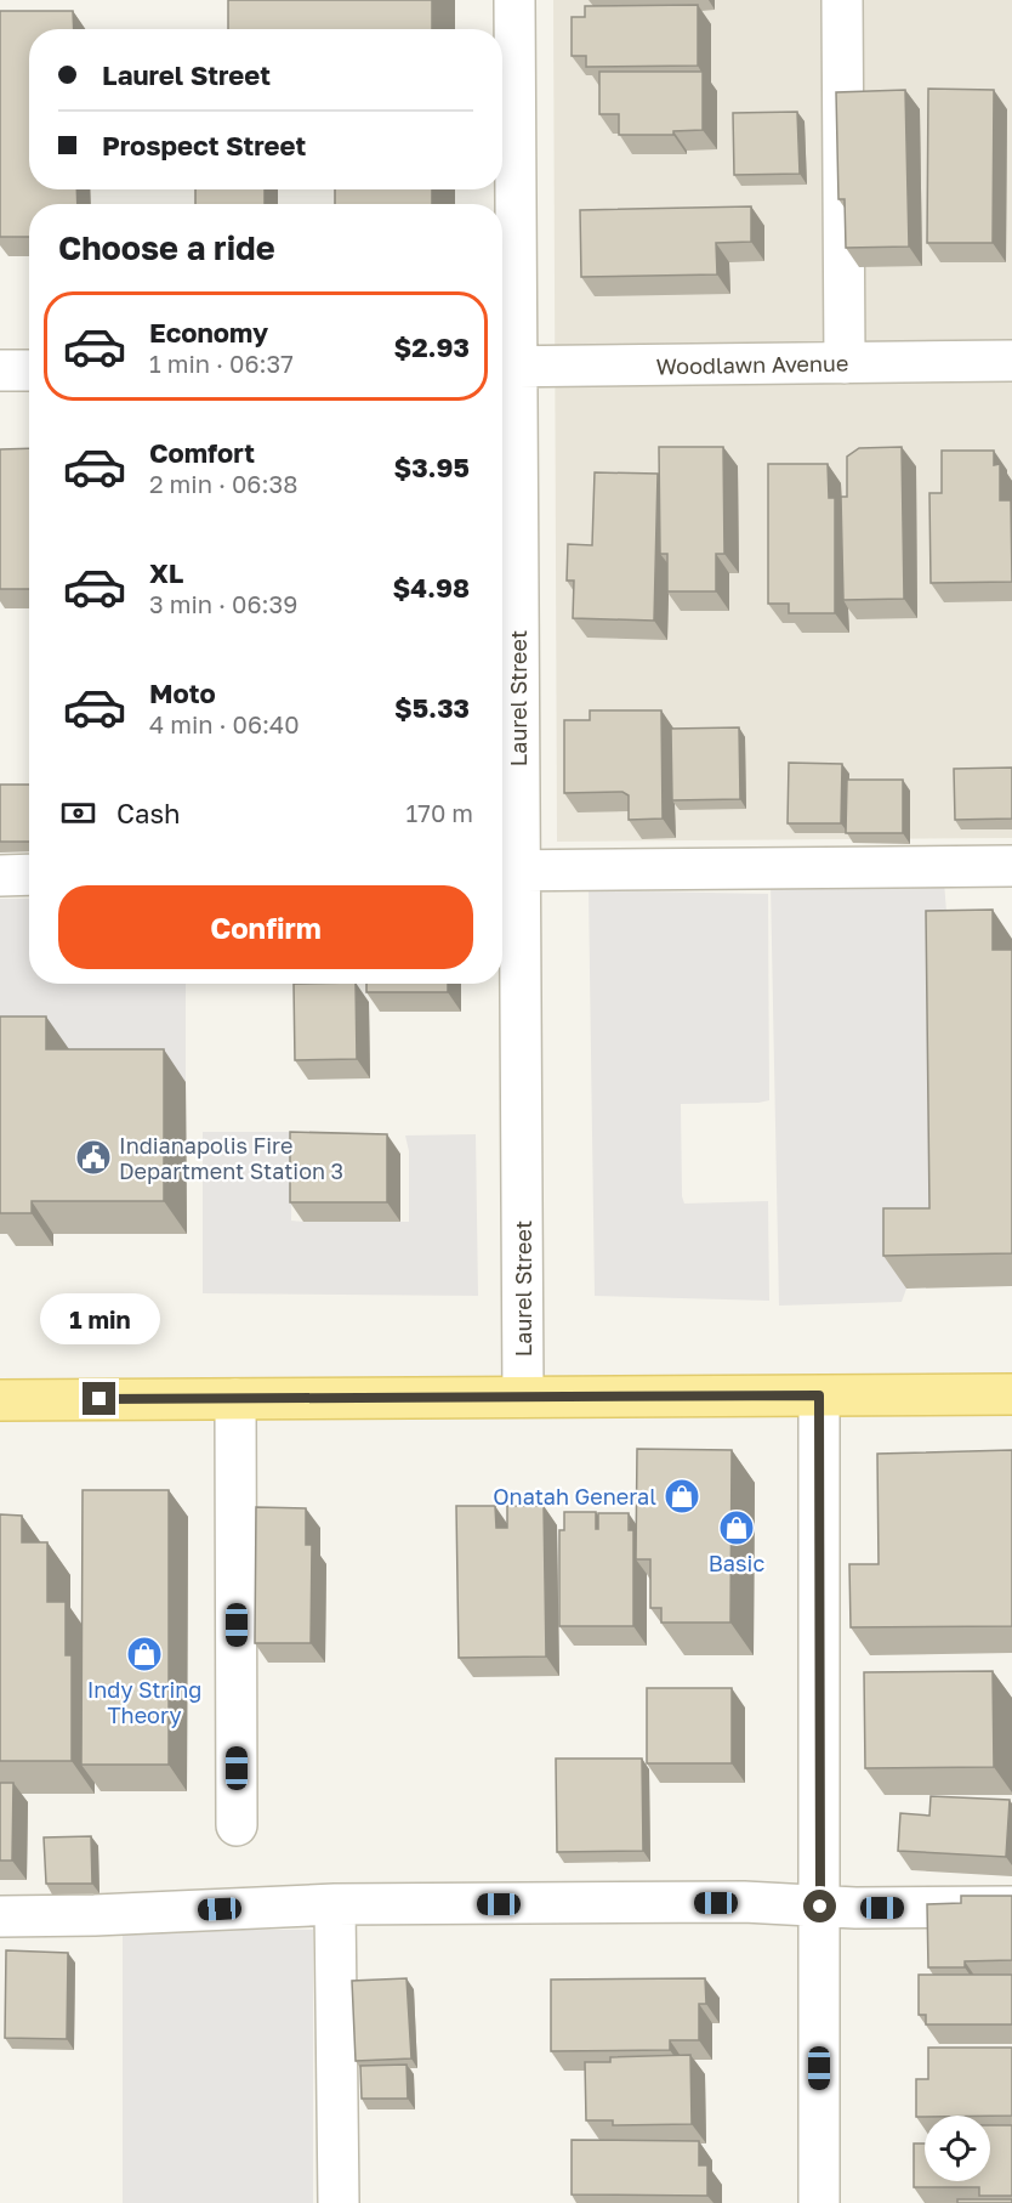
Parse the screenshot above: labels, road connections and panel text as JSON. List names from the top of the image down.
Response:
{
  "streets": {
    "street": ["Woodlawn Avenue", "Laurel Street"]
  },
  "crossings": [
    ["Woodlawn Avenue", "Laurel Street"]
  ],
  "places": {
    "public building": ["Indianapolis Fire Department Station 3"],
    "shop": ["Onatah General", "Basic", "Indy String Theory"]
  },
  "page": {
    "banner": ["Laurel Street", "Prospect Street"],
    "heading": "Choose a ride",
    "list": [
      {
        "name": "Economy",
        "note": "1 min · 06:37",
        "value": "$2.93"
      },
      {
        "name": "Comfort",
        "note": "2 min · 06:38",
        "value": "$3.95"
      },
      {
        "name": "XL",
        "note": "3 min · 06:39",
        "value": "$4.98"
      },
      {
        "name": "Moto",
        "note": "4 min · 06:40",
        "value": "$5.33"
      }
    ],
    "pay": ["Cash", "170 m"],
    "buttons": "Confirm",
    "bubble": "1 min"
  }
}
